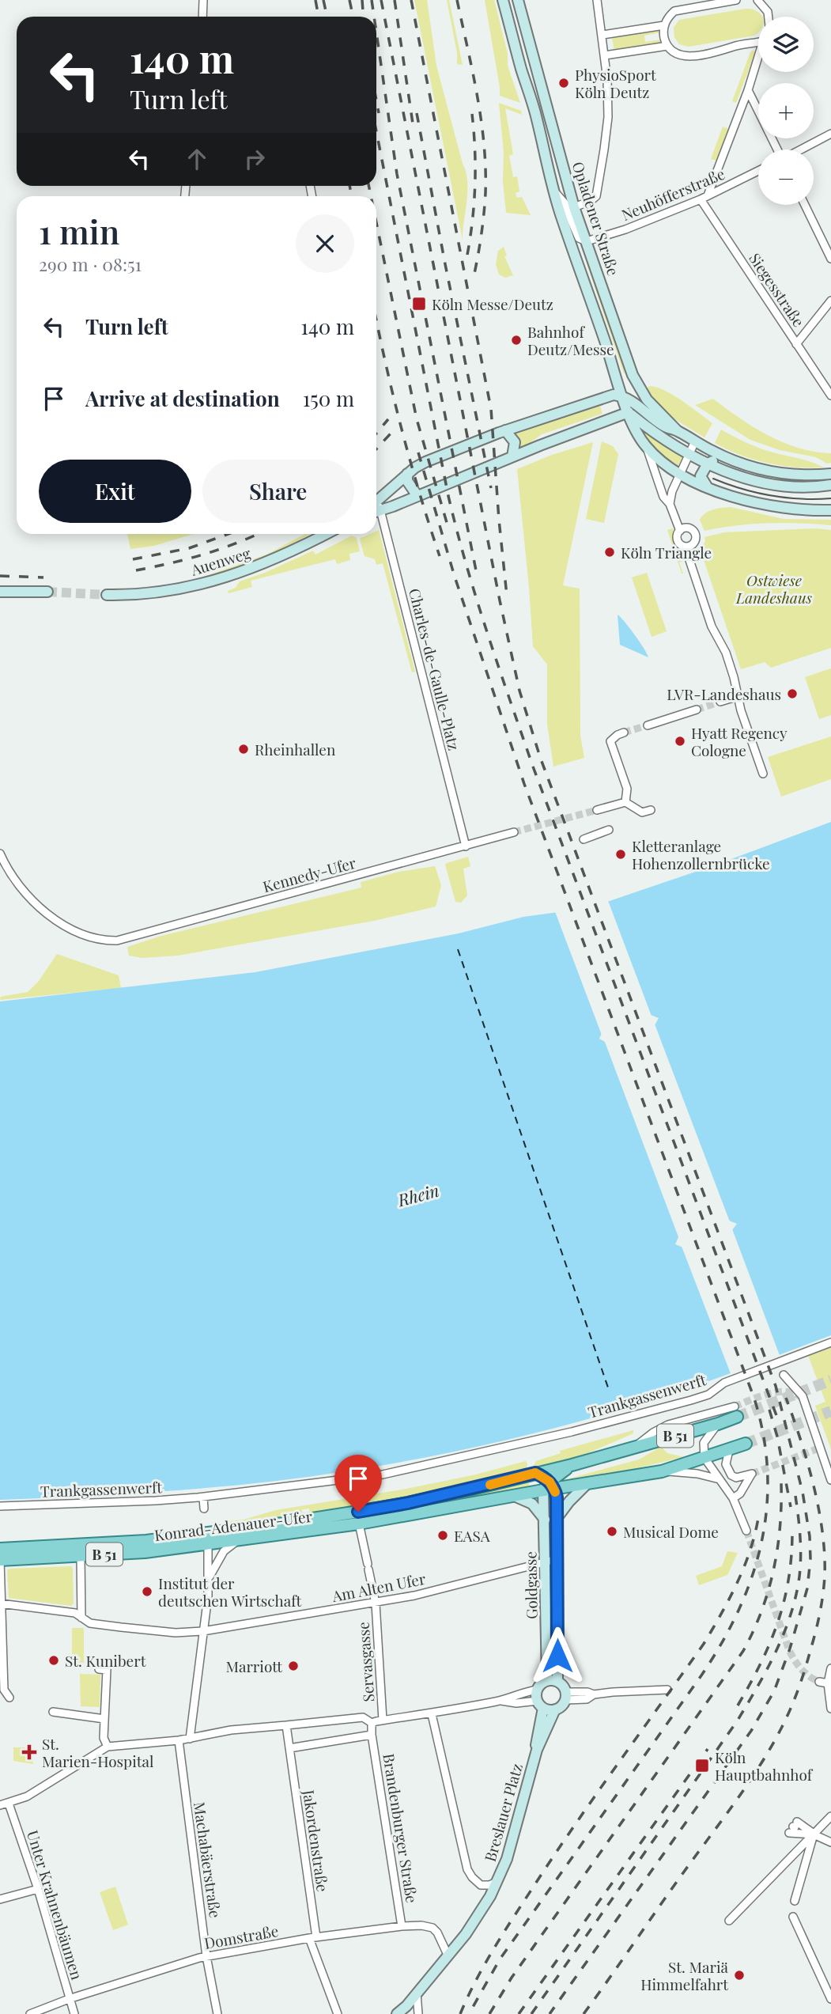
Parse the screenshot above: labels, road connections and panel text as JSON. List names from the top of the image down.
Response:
{
  "streets": {
    "main road": [
      "Opladener Straße",
      "Auenweg",
      "B 51",
      "Konrad-Adenauer-Ufer",
      "Goldgasse",
      "Breslauer Platz"
    ],
    "street": [
      "Neuhöfferstraße",
      "Siegesstraße",
      "Charles-de-Gaulle-Platz",
      "Kennedy-Ufer",
      "Trankgassenwerft",
      "Am Alten Ufer",
      "Servasgasse",
      "Brandenburger Straße",
      "Jakordenstraße",
      "Machabäerstraße",
      "Unter Krahnenbäumen",
      "Domstraße"
    ]
  },
  "crossings": [
    ["Neuhöfferstraße", "Opladener Straße"],
    ["Neuhöfferstraße", "Siegesstraße"],
    ["Charles-de-Gaulle-Platz", "Kennedy-Ufer"],
    ["Trankgassenwerft", "Konrad-Adenauer-Ufer"],
    ["B 51", "Konrad-Adenauer-Ufer"],
    ["Konrad-Adenauer-Ufer", "Goldgasse"],
    ["Konrad-Adenauer-Ufer", "Servasgasse"],
    ["Goldgasse", "Am Alten Ufer"],
    ["Goldgasse", "Breslauer Platz"],
    ["Am Alten Ufer", "Servasgasse"],
    ["Breslauer Platz", "Domstraße"],
    ["Brandenburger Straße", "Domstraße"],
    ["Jakordenstraße", "Domstraße"],
    ["Machabäerstraße", "Domstraße"],
    ["Unter Krahnenbäumen", "Domstraße"]
  ],
  "water": ["Rhein"],
  "parks": ["Ostwiese Landeshaus"],
  "places": {
    "other": [
      "PhysioSport Köln Deutz",
      "Bahnhof Deutz/Messe",
      "Köln Triangle",
      "LVR-Landeshaus",
      "Hyatt Regency Cologne",
      "Rheinhallen",
      "Kletteranlage Hohenzollernbrücke",
      "Musical Dome",
      "EASA",
      "Institut der deutschen Wirtschaft",
      "St. Kunibert",
      "Marriott",
      "St. Mariä Himmelfahrt"
    ],
    "transit": ["Köln Messe/Deutz", "Köln Hauptbahnhof"],
    "health": ["St. Marien-Hospital"]
  },
  "page": {
    "map_buttons": ["+", "−"],
    "turn": ["140 m", "Turn left"],
    "heading": ["1 min", "290 m · 08:51"],
    "list": [
      {
        "name": "Turn left",
        "value": "140 m"
      },
      {
        "name": "Arrive at destination",
        "value": "150 m"
      }
    ],
    "buttons": ["Exit", "Share"]
  }
}
